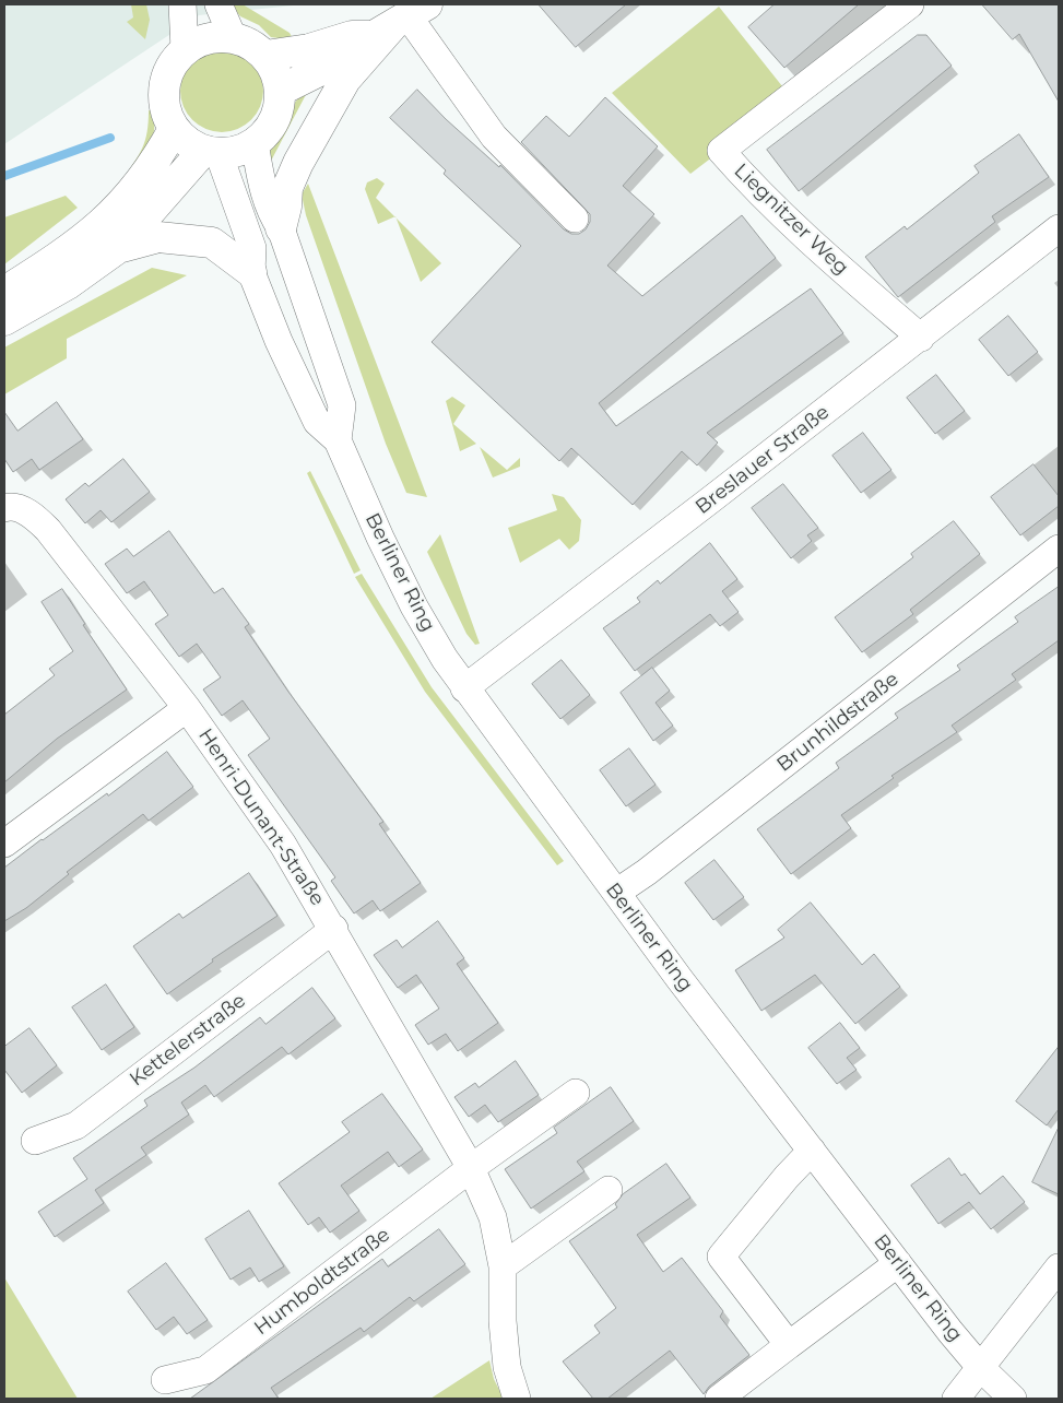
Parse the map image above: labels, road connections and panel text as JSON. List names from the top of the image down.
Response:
{
  "streets": {
    "street": [
      "Liegnitzer Weg",
      "Breslauer Straße",
      "Berliner Ring",
      "Brunhildstraße",
      "Henri-Dunant-Straße",
      "Kettelerstraße",
      "Humboldtstraße"
    ]
  },
  "crossings": [
    ["Liegnitzer Weg", "Breslauer Straße"],
    ["Breslauer Straße", "Berliner Ring"],
    ["Berliner Ring", "Brunhildstraße"],
    ["Henri-Dunant-Straße", "Kettelerstraße"],
    ["Henri-Dunant-Straße", "Humboldtstraße"]
  ]
}
